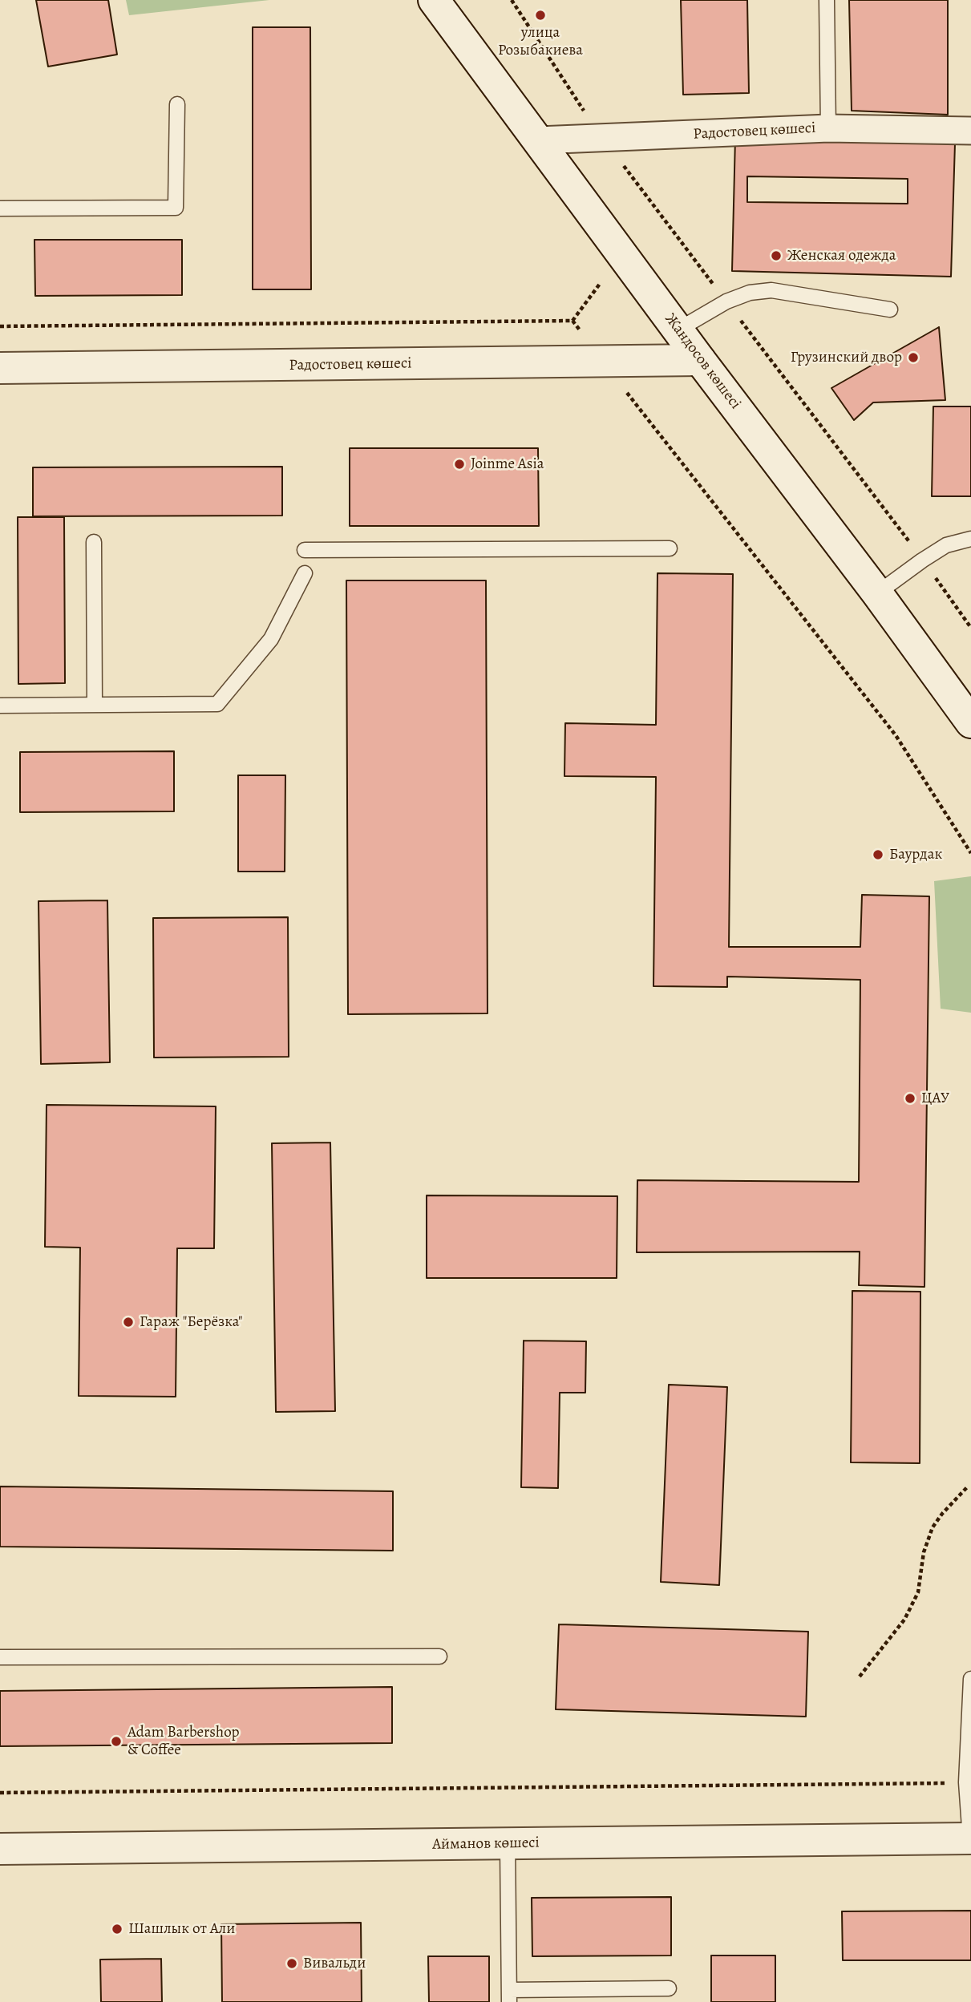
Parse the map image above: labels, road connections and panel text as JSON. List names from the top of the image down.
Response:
{
  "streets": {
    "street": ["Радостовец көшесі", "Жандосов көшесі", "Айманов көшесі"]
  },
  "crossings": [
    ["Радостовец көшесі", "Жандосов көшесі"]
  ],
  "places": [
    "улица Розыбакиева",
    "Женская одежда",
    "Грузинский двор",
    "Joinme Asia",
    "Баурдак",
    "ЦАУ",
    "Гараж \"Берёзка\"",
    "Adam Barbershop & Coffee",
    "Шашлык от Али",
    "Вивальди"
  ]
}
